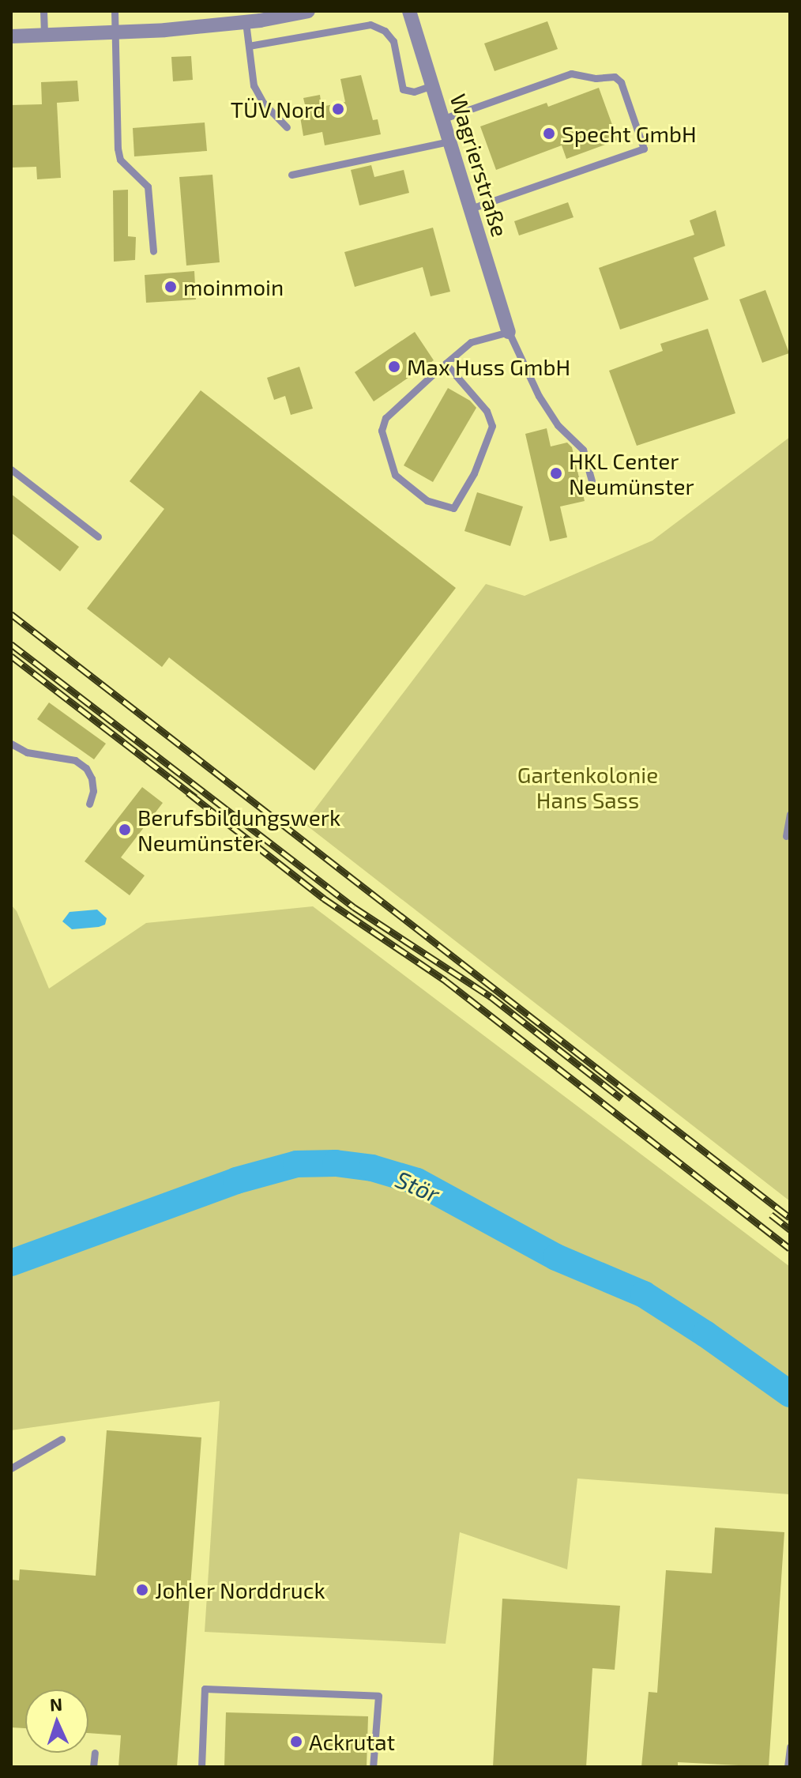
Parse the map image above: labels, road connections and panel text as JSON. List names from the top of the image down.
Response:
{
  "streets": {
    "street": ["Wagrierstraße"]
  },
  "water": ["Stör"],
  "parks": ["Gartenkolonie Hans Sass"],
  "places": [
    "TÜV Nord",
    "Specht GmbH",
    "moinmoin",
    "Max Huss GmbH",
    "HKL Center Neumünster",
    "Berufsbildungswerk Neumünster",
    "Johler Norddruck",
    "Ackrutat"
  ],
  "north": "top"
}
